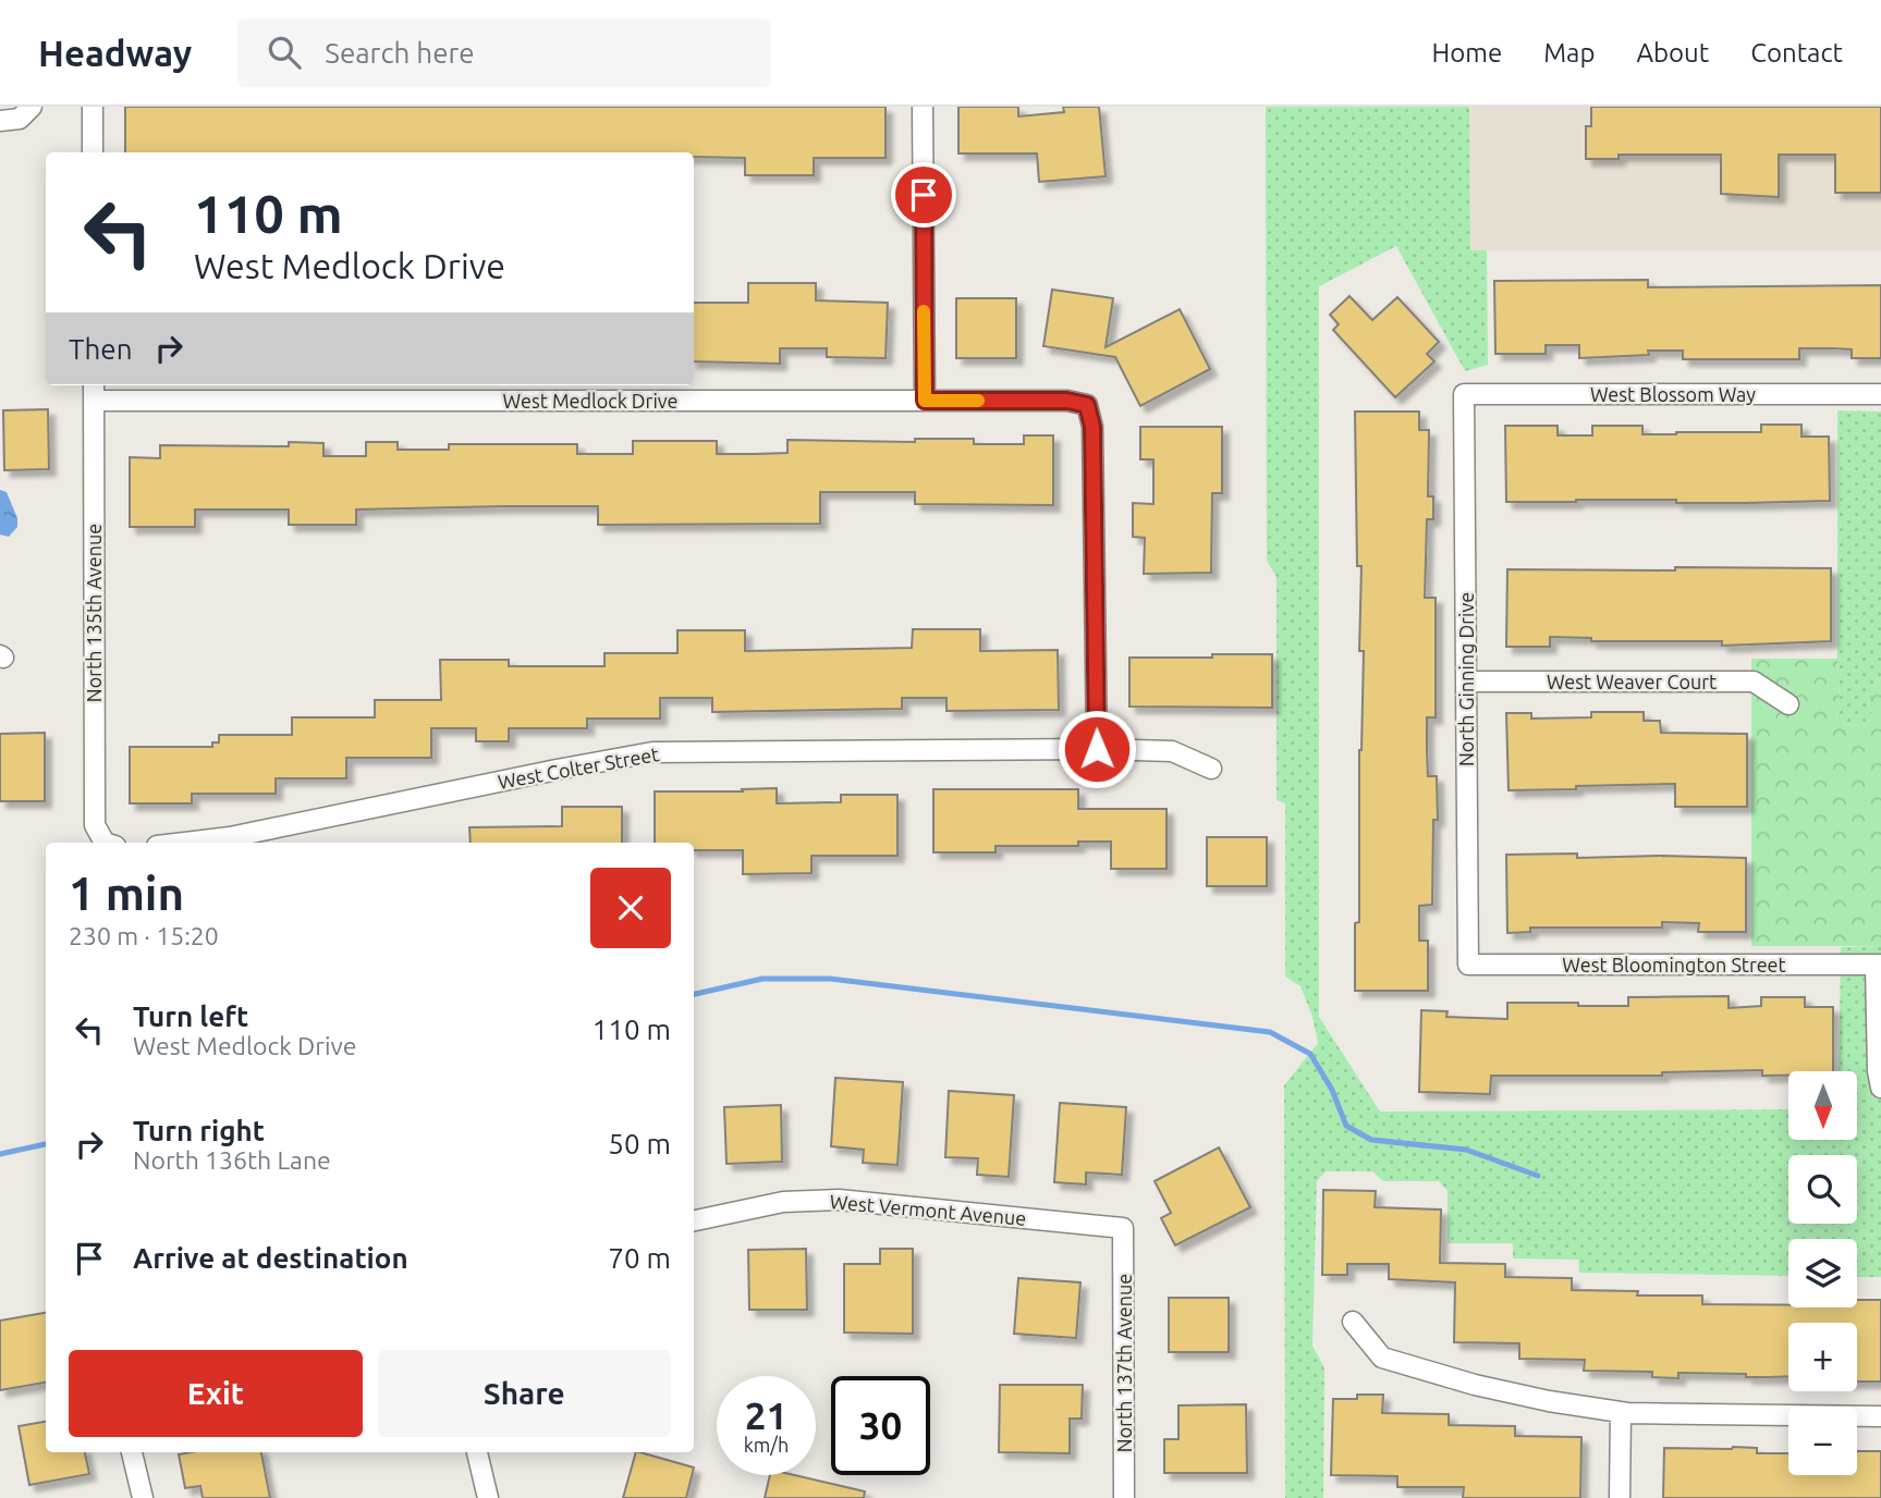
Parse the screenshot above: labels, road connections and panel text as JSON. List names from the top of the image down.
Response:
{
  "streets": {
    "street": [
      "West Blossom Way",
      "West Medlock Drive",
      "North 135th Avenue",
      "North Ginning Drive",
      "West Weaver Court",
      "West Colter Street",
      "West Bloomington Street",
      "West Vermont Avenue",
      "North 137th Avenue"
    ]
  },
  "crossings": [
    ["West Blossom Way", "North Ginning Drive"],
    ["West Medlock Drive", "North 135th Avenue"],
    ["West Medlock Drive", "West Colter Street"],
    ["North Ginning Drive", "West Weaver Court"],
    ["North Ginning Drive", "West Bloomington Street"],
    ["West Vermont Avenue", "North 137th Avenue"]
  ],
  "north": "bottom",
  "page": {
    "header": "Headway",
    "search": "Search here",
    "nav": [
      "Home",
      "Map",
      "About",
      "Contact"
    ],
    "turn": ["110 m", "West Medlock Drive"],
    "then": "Then",
    "heading": ["1 min", "230 m · 15:20"],
    "list": [
      {
        "name": "Turn left",
        "note": "West Medlock Drive",
        "value": "110 m"
      },
      {
        "name": "Turn right",
        "note": "North 136th Lane",
        "value": "50 m"
      },
      {
        "name": "Arrive at destination",
        "value": "70 m"
      }
    ],
    "map_buttons": ["+", "−"],
    "buttons": ["Exit", "Share"],
    "speed": "21 km/h",
    "limit": "30"
  }
}
